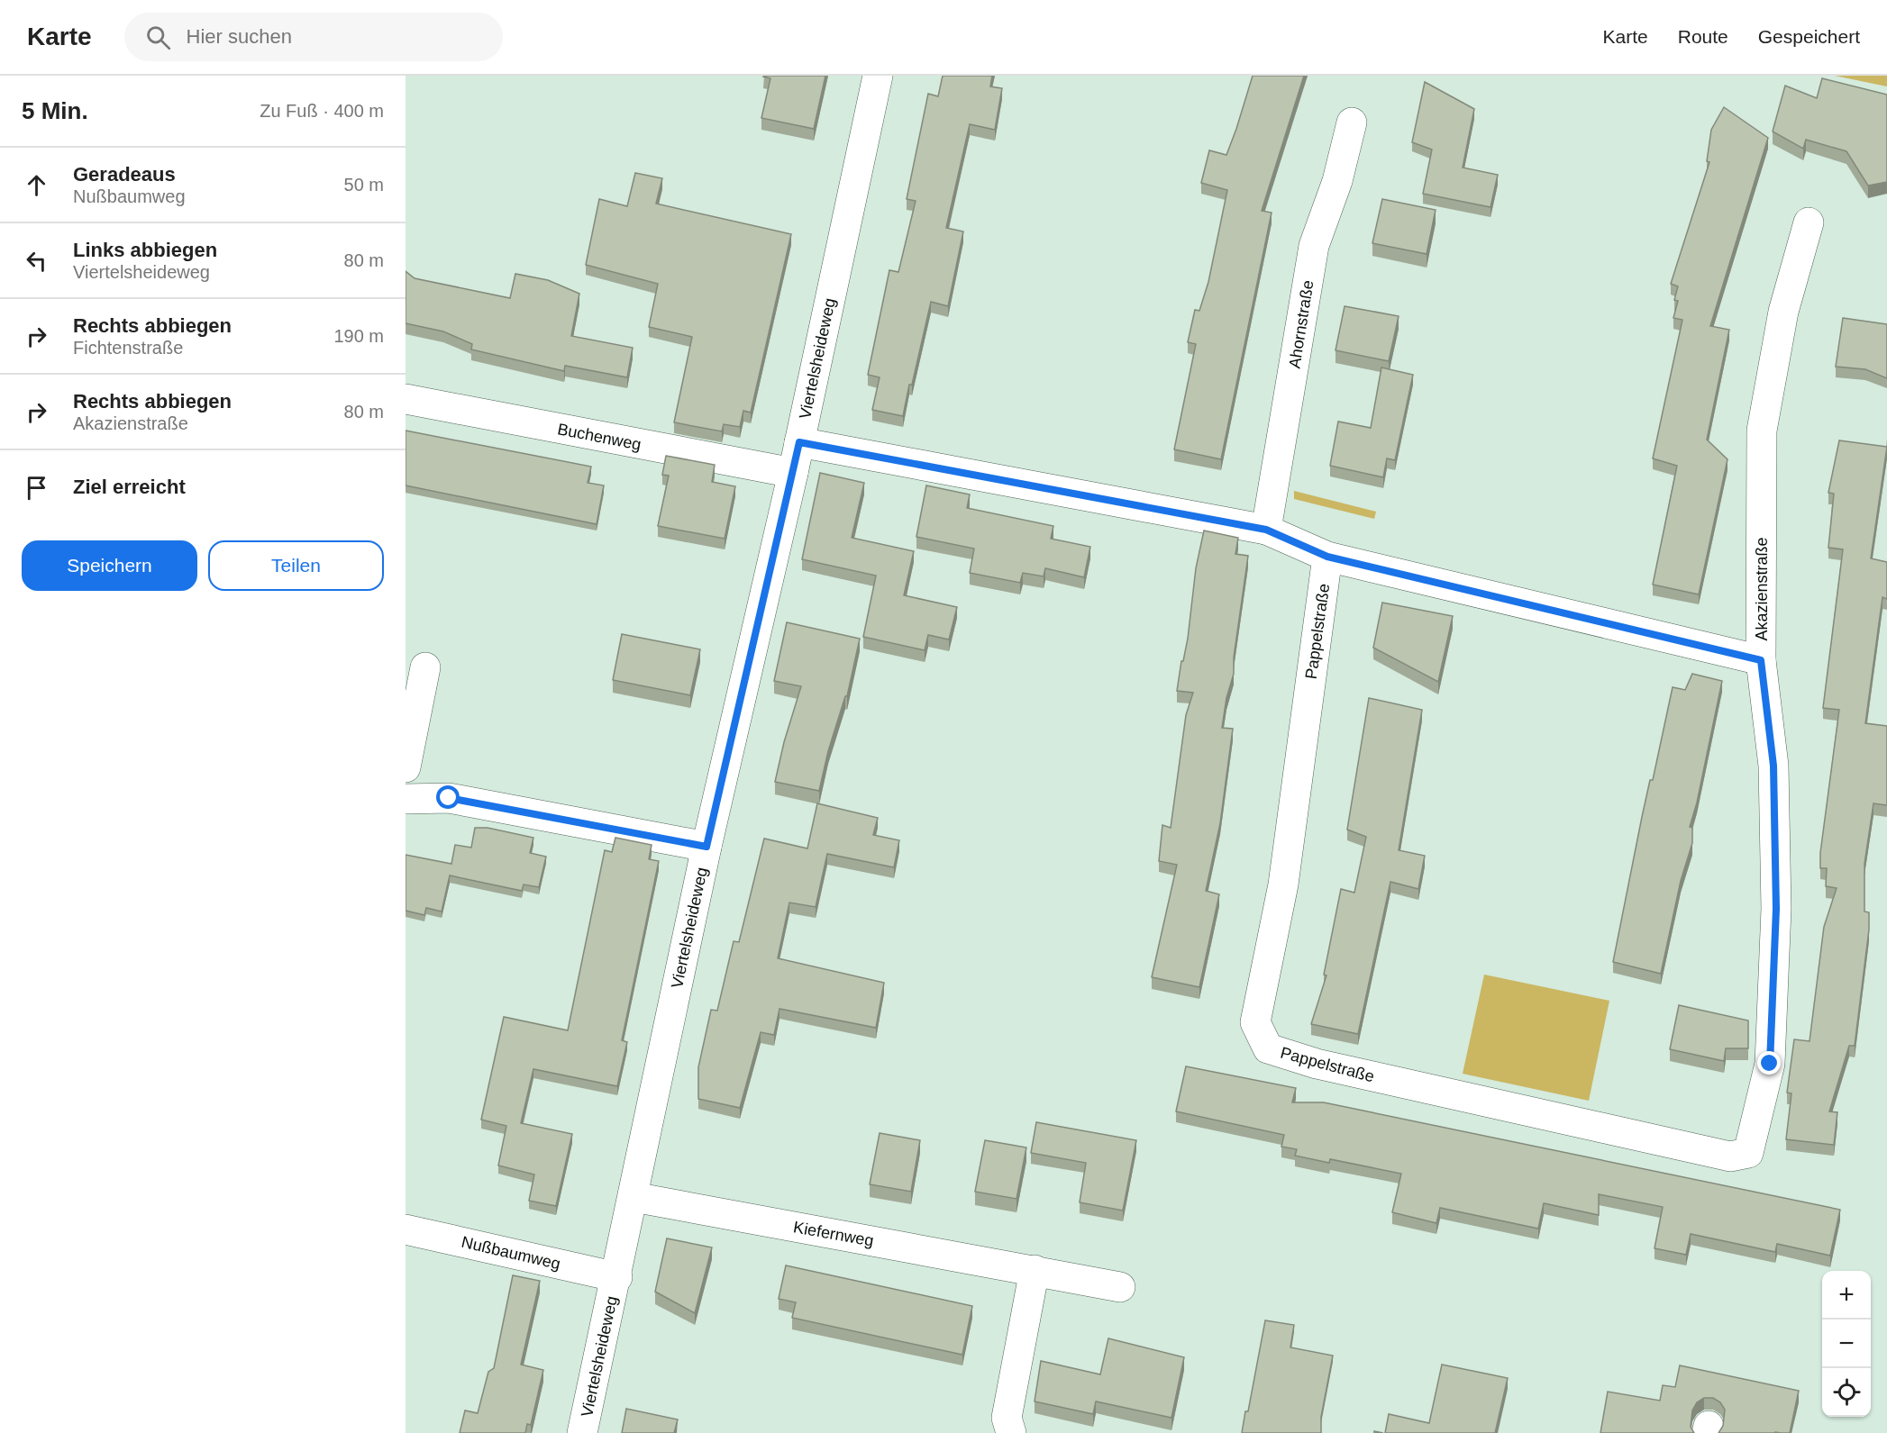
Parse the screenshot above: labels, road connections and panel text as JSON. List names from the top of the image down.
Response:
{
  "streets": {
    "street": [
      "Ahornstraße",
      "Viertelsheideweg",
      "Buchenweg",
      "Akazienstraße",
      "Pappelstraße",
      "Kiefernweg",
      "Nußbaumweg"
    ]
  },
  "crossings": [
    ["Viertelsheideweg", "Buchenweg"],
    ["Viertelsheideweg", "Kiefernweg"],
    ["Viertelsheideweg", "Nußbaumweg"],
    ["Akazienstraße", "Pappelstraße"]
  ],
  "page": {
    "header": "Karte",
    "search": "Hier suchen",
    "nav": ["Karte", "Route", "Gespeichert"],
    "heading": ["5 Min.", "Zu Fuß · 400 m"],
    "list": [
      ["Geradeaus", "Nußbaumweg", "50 m"],
      ["Links abbiegen", "Viertelsheideweg", "80 m"],
      ["Rechts abbiegen", "Fichtenstraße", "190 m"],
      ["Rechts abbiegen", "Akazienstraße", "80 m"],
      "Ziel erreicht"
    ],
    "buttons": ["Speichern", "Teilen"],
    "map_buttons": ["+", "−"]
  }
}
